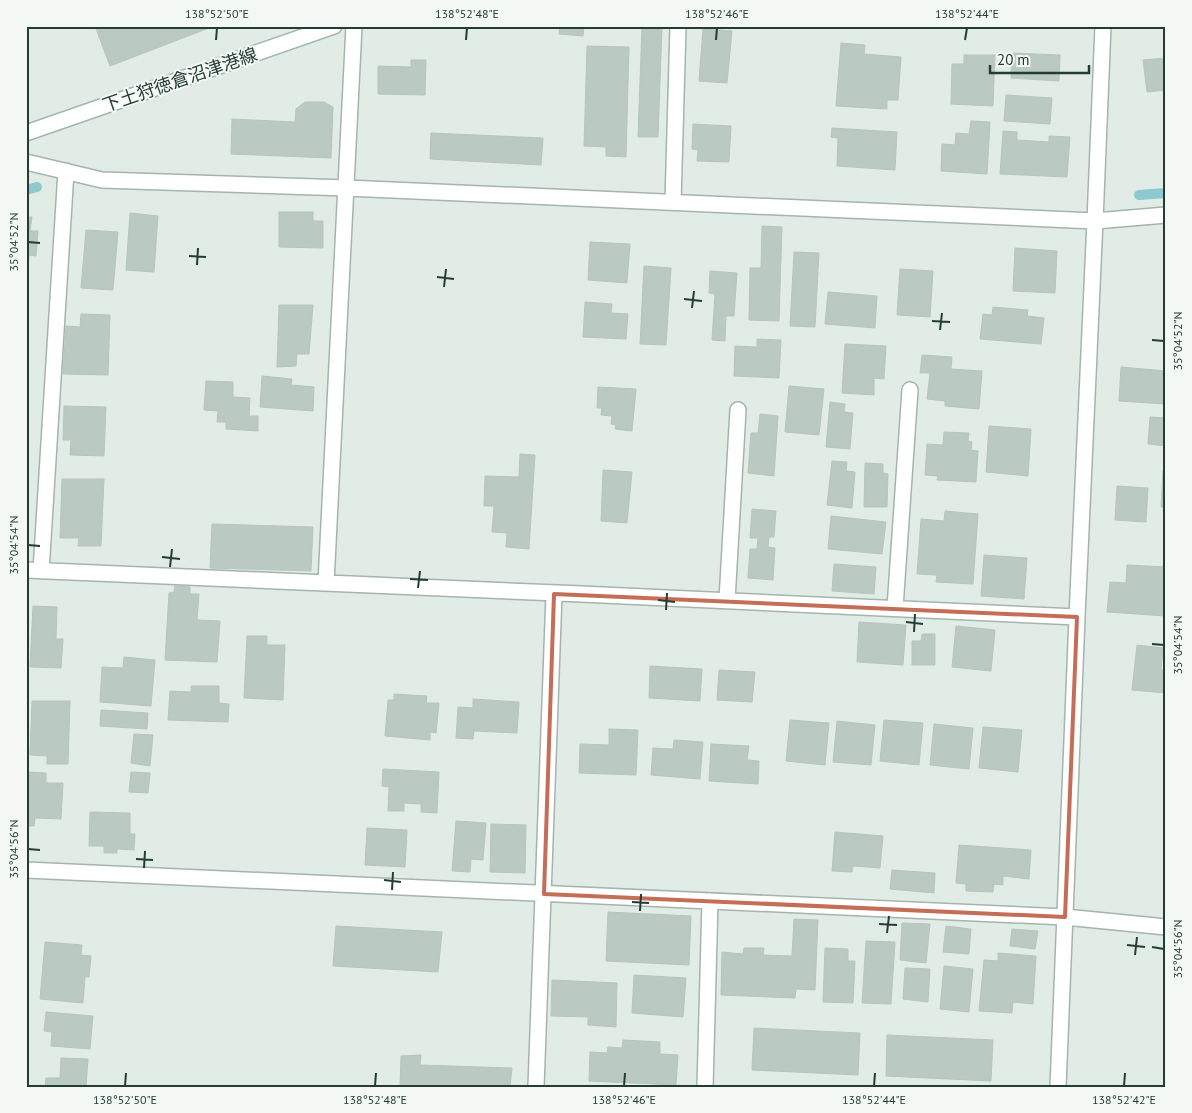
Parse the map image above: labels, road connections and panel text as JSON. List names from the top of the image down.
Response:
{
  "streets": {
    "street": ["下土狩徳倉沼津港線"]
  },
  "scale_bar": "20 m",
  "coordinates": [
    "138°52'50\"E",
    "138°52'48\"E",
    "138°52'46\"E",
    "138°52'44\"E",
    "35°04'52\"N",
    "35°04'54\"N",
    "35°04'56\"N",
    "138°52'42\"E"
  ]
}
